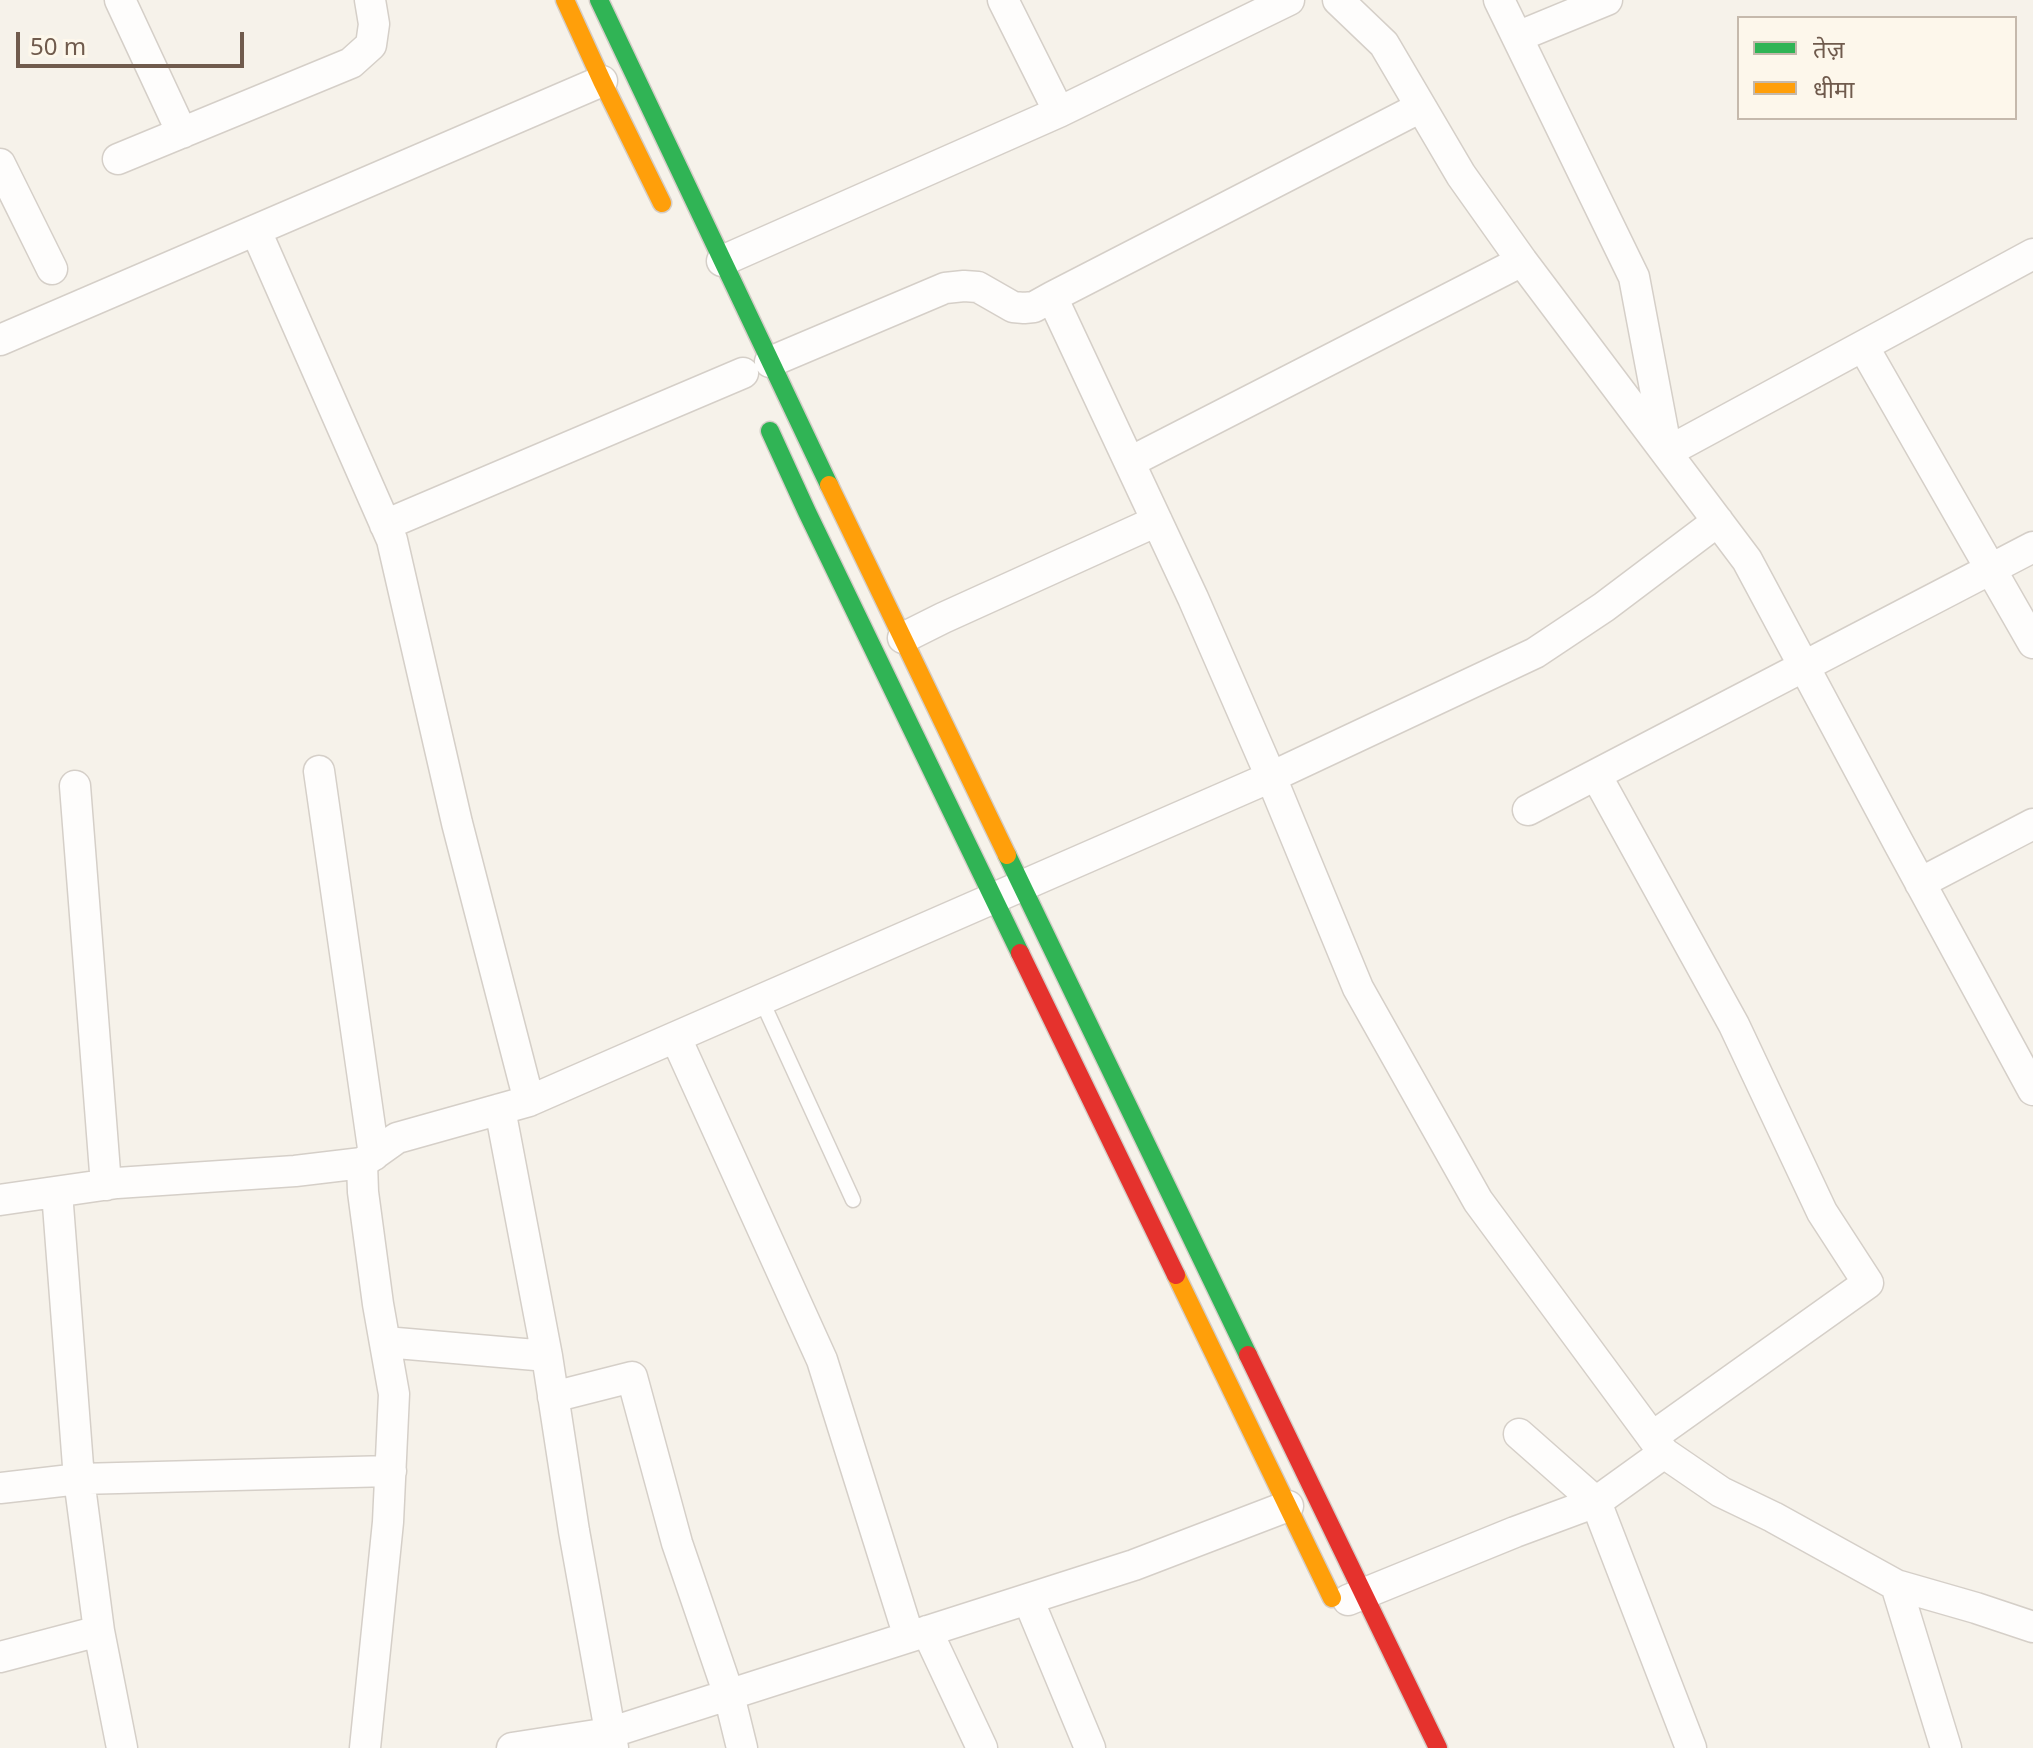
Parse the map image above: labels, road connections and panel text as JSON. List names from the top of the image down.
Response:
{
  "legend": ["तेज़", "धीमा"],
  "scale_bar": "50 m"
}
